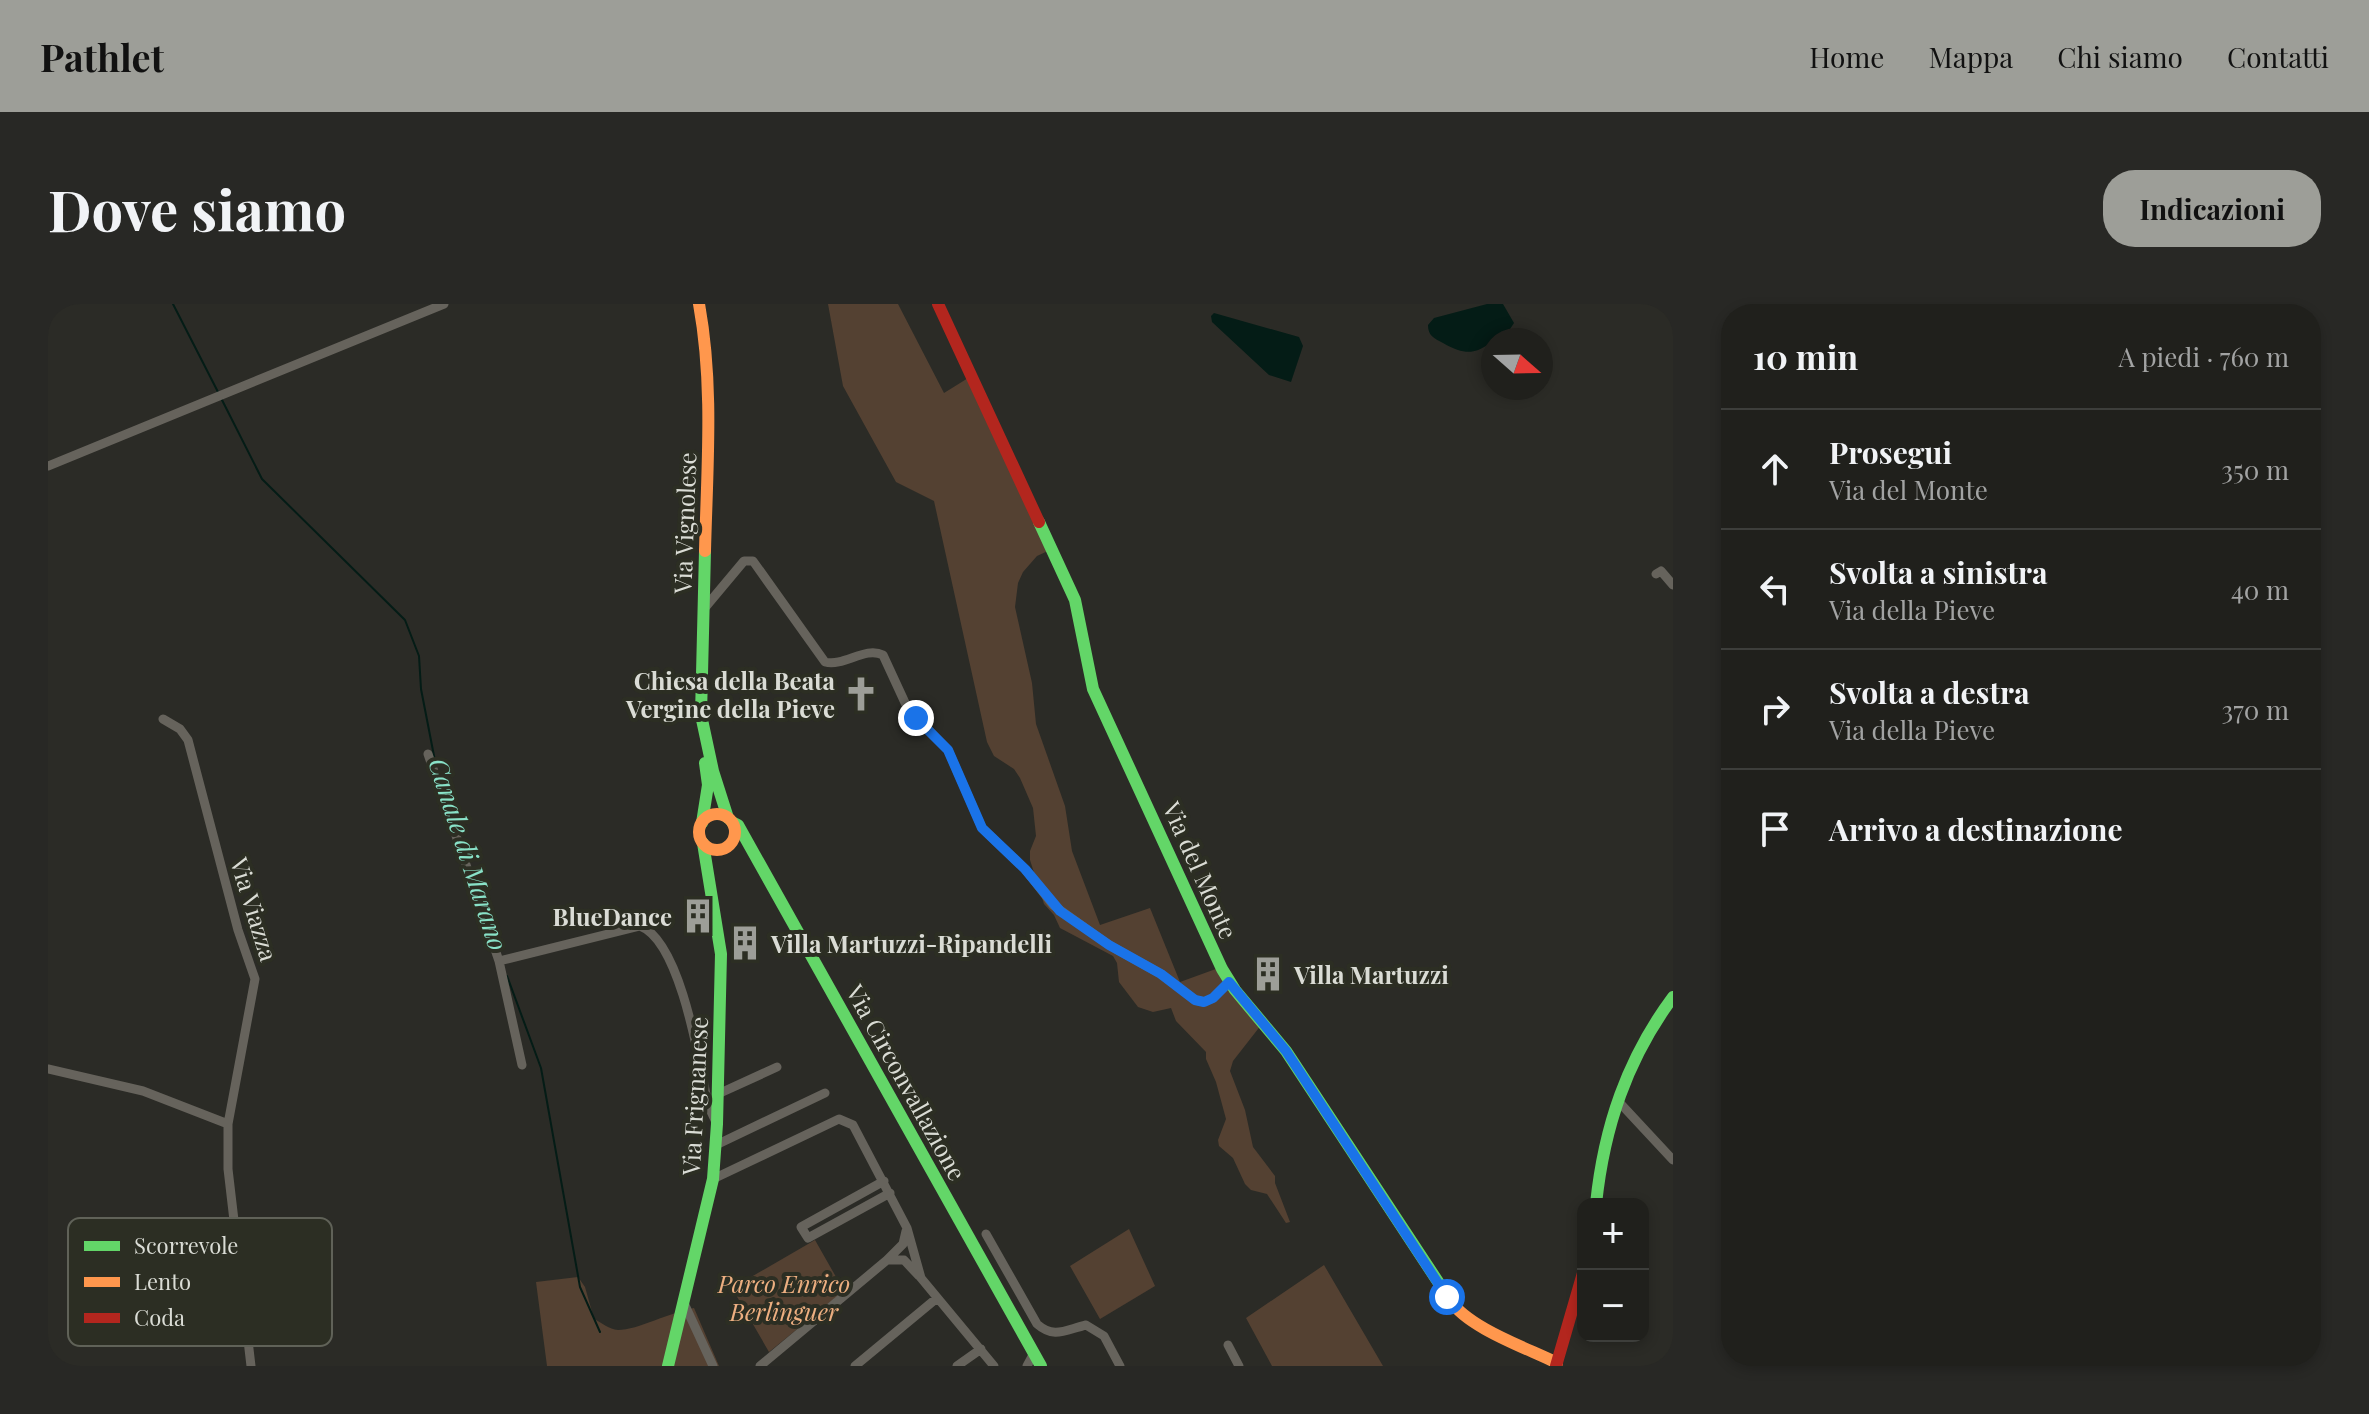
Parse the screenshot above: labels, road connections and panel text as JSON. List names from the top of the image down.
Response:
{
  "streets": {
    "main road": [
      "Via Vignolese",
      "Via del Monte",
      "Via Circonvallazione",
      "Via Frignanese"
    ],
    "street": ["Via Viazza"]
  },
  "crossings": [
    ["Via Vignolese", "Via Circonvallazione"],
    ["Via Circonvallazione", "Via Frignanese"]
  ],
  "water": ["Canale di Marano"],
  "parks": ["Parco Enrico Berlinguer"],
  "places": {
    "church": ["Chiesa della Beata Vergine della Pieve"],
    "building": ["BlueDance", "Villa Martuzzi-Ripandelli", "Villa Martuzzi"]
  },
  "legend": ["Scorrevole", "Lento", "Coda"],
  "north": "right",
  "page": {
    "header": "Pathlet",
    "nav": [
      "Home",
      "Mappa",
      "Chi siamo",
      "Contatti"
    ],
    "buttons": "Indicazioni",
    "title": "Dove siamo",
    "heading": ["10 min", "A piedi · 760 m"],
    "list": [
      ["Prosegui", "Via del Monte", "350 m"],
      ["Svolta a sinistra", "Via della Pieve", "40 m"],
      ["Svolta a destra", "Via della Pieve", "370 m"],
      "Arrivo a destinazione"
    ],
    "map_buttons": ["+", "−"]
  }
}
